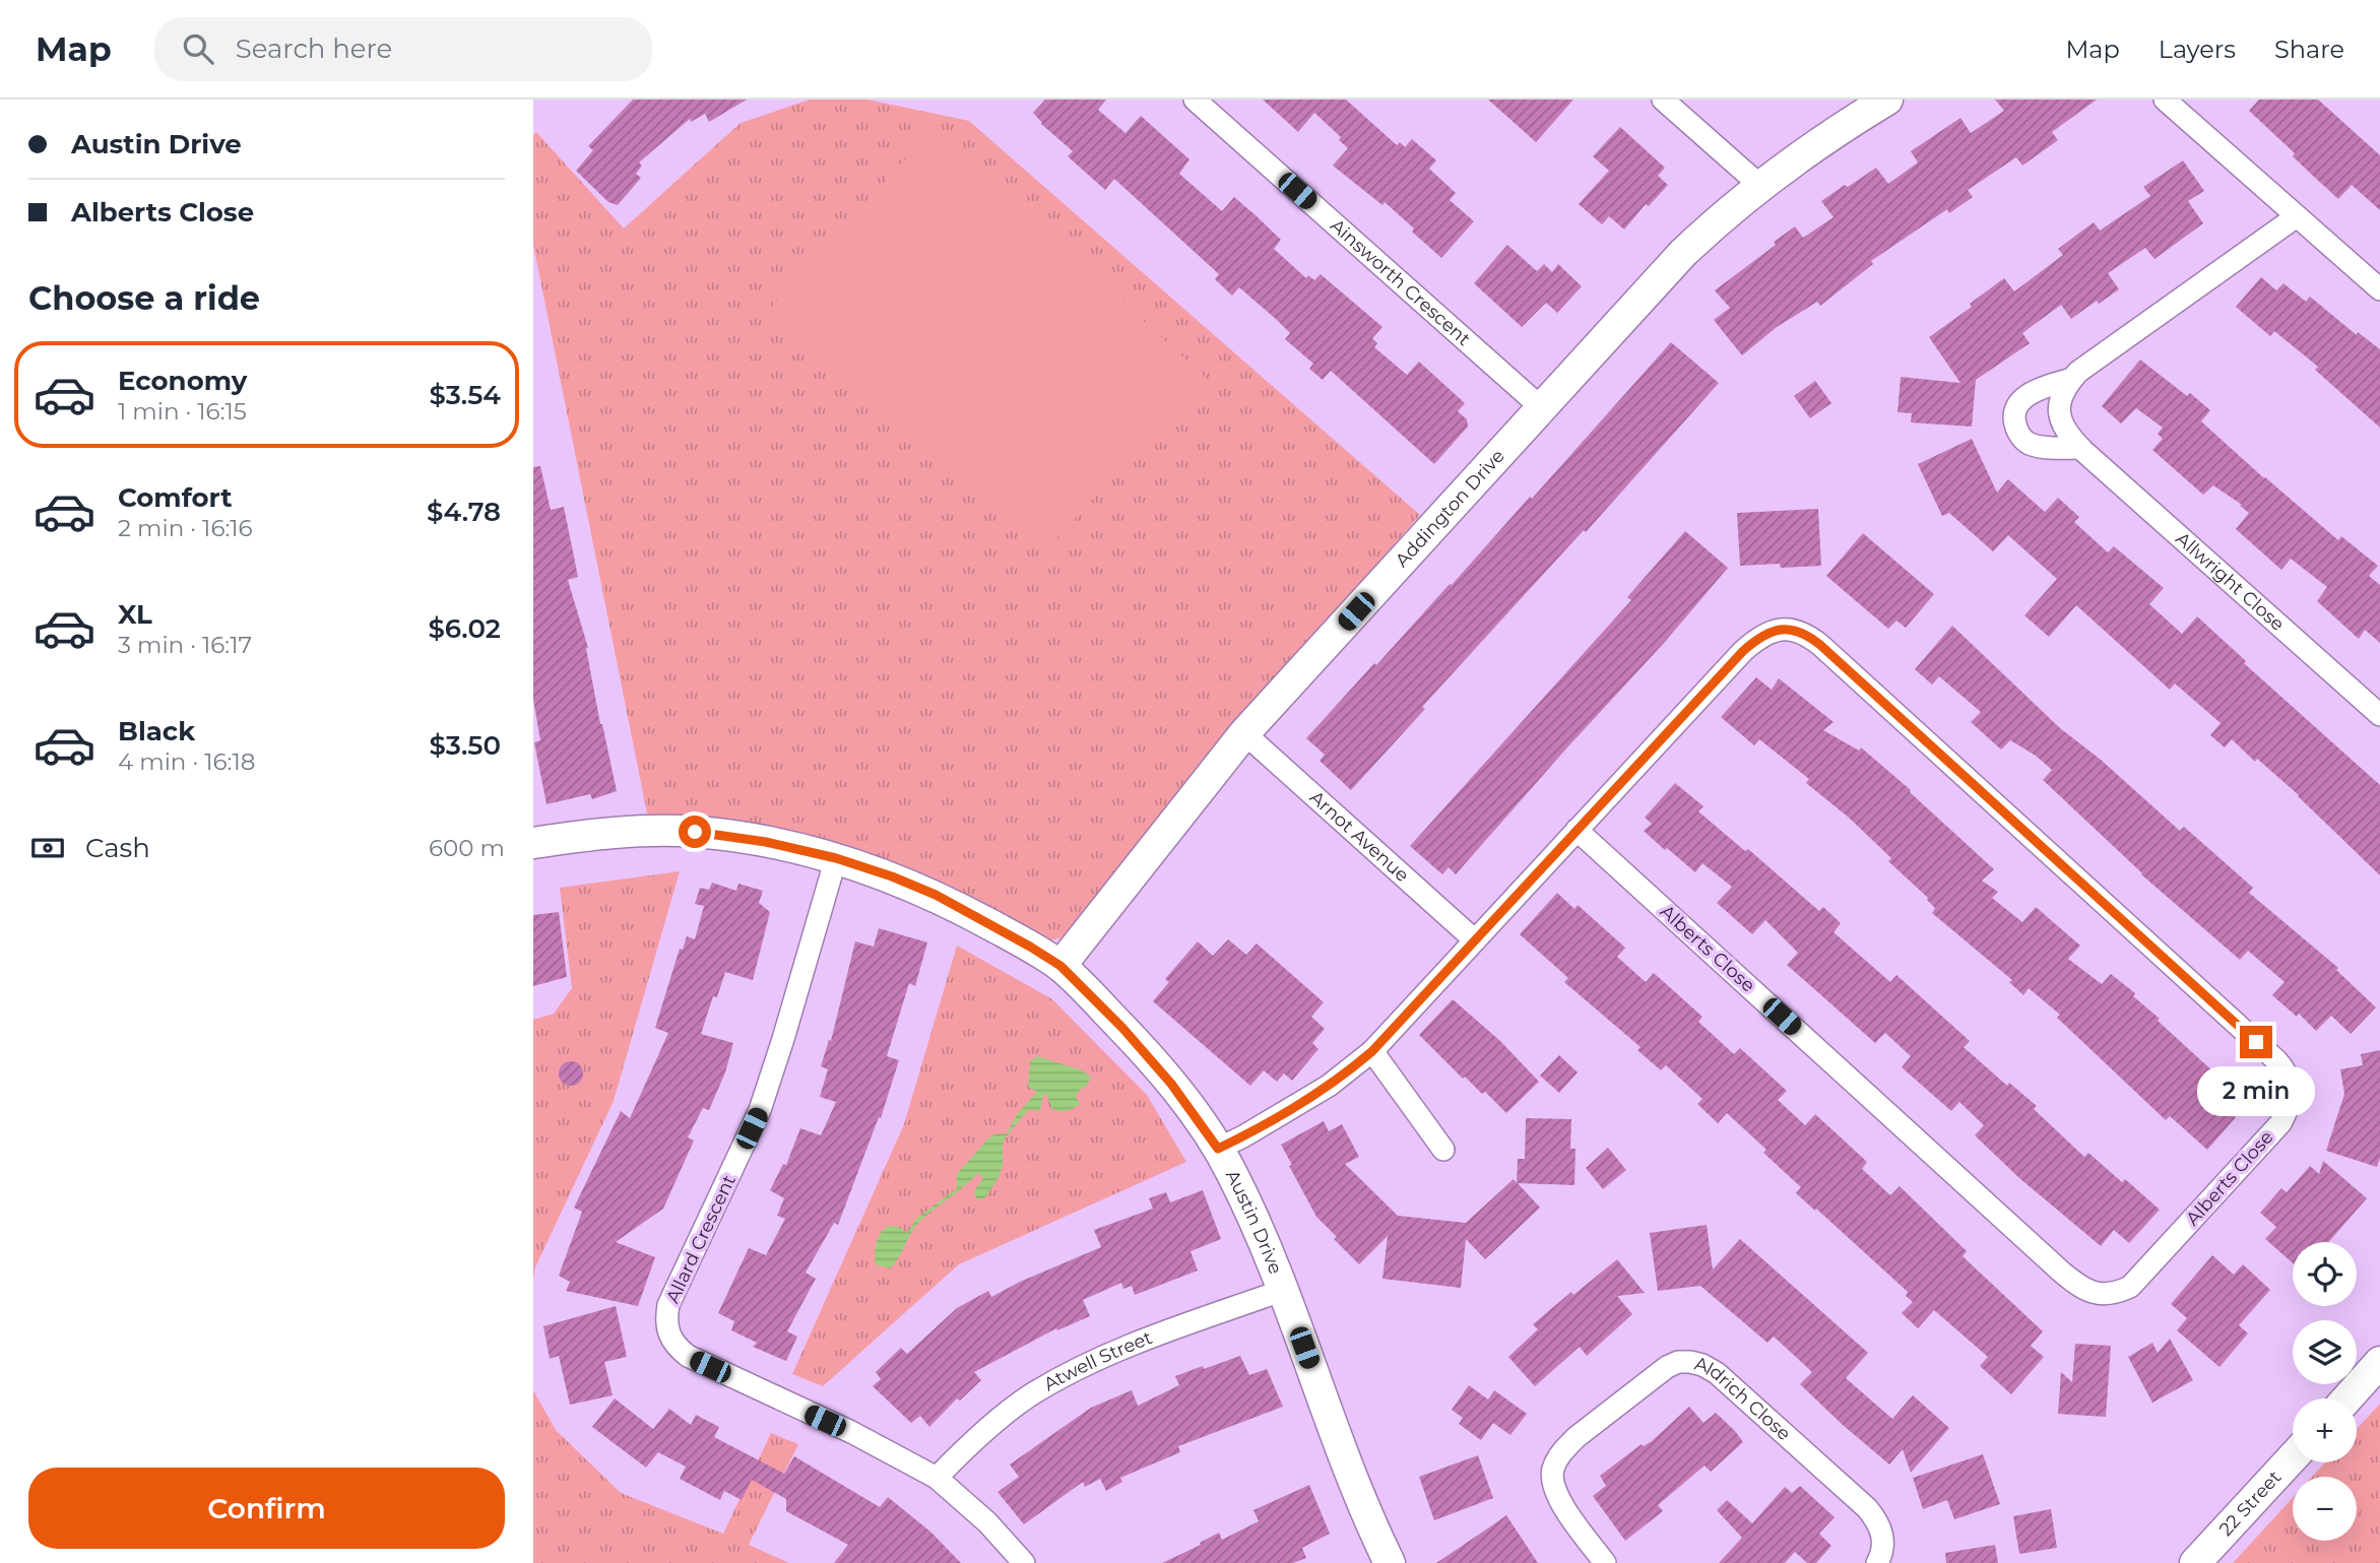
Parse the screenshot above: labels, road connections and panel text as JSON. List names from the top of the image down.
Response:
{
  "streets": {
    "street": [
      "Ainsworth Crescent",
      "Addington Drive",
      "Allwright Close",
      "Arnot Avenue",
      "Alberts Close",
      "Austin Drive",
      "Allard Crescent",
      "Atwell Street",
      "Aldrich Close",
      "22 Street"
    ]
  },
  "crossings": [
    ["Ainsworth Crescent", "Addington Drive"],
    ["Addington Drive", "Arnot Avenue"],
    ["Addington Drive", "Austin Drive"],
    ["Arnot Avenue", "Alberts Close"],
    ["Alberts Close", "Austin Drive"],
    ["Austin Drive", "Allard Crescent"],
    ["Austin Drive", "Atwell Street"],
    ["Allard Crescent", "Atwell Street"]
  ],
  "page": {
    "header": "Map",
    "search": "Search here",
    "nav": ["Map", "Layers", "Share"],
    "banner": ["Austin Drive", "Alberts Close"],
    "heading": "Choose a ride",
    "list": [
      {
        "name": "Economy",
        "note": "1 min · 16:15",
        "value": "$3.54"
      },
      {
        "name": "Comfort",
        "note": "2 min · 16:16",
        "value": "$4.78"
      },
      {
        "name": "XL",
        "note": "3 min · 16:17",
        "value": "$6.02"
      },
      {
        "name": "Black",
        "note": "4 min · 16:18",
        "value": "$3.50"
      }
    ],
    "pay": ["Cash", "600 m"],
    "bubble": "2 min",
    "map_buttons": ["+", "−"],
    "buttons": "Confirm"
  }
}
